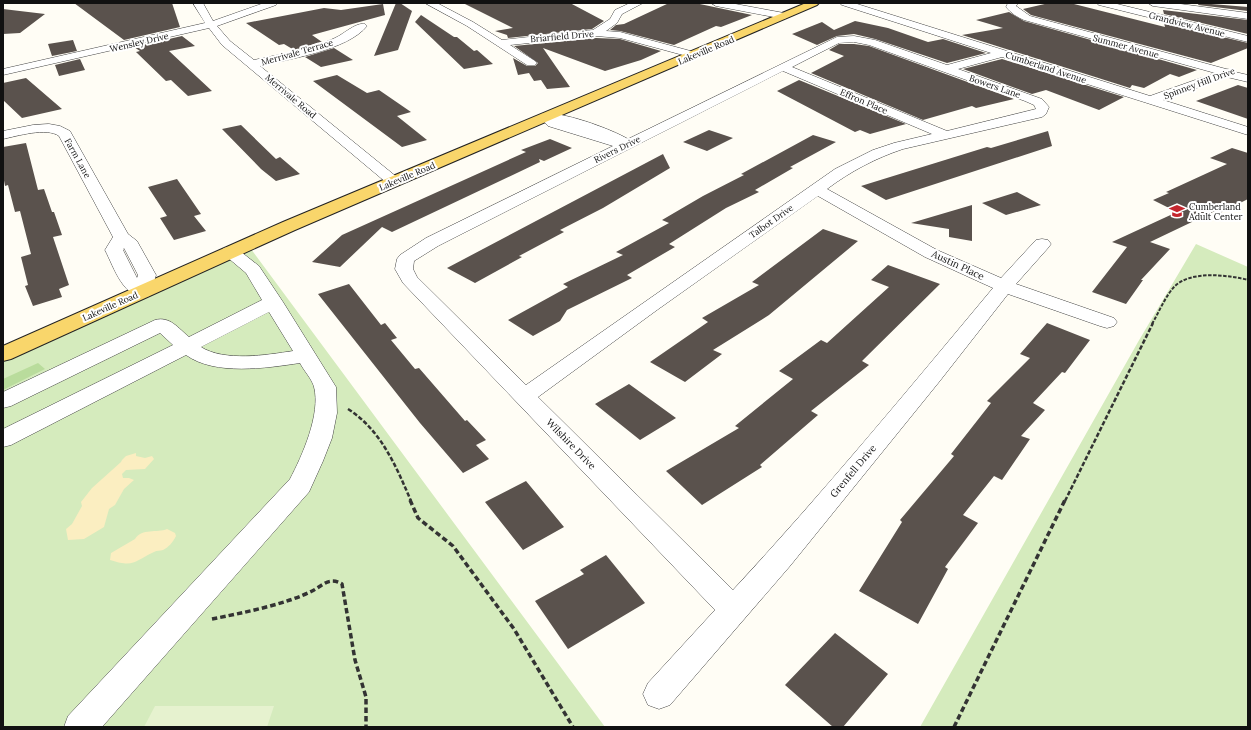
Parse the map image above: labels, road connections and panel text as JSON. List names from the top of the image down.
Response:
{
  "streets": {
    "main road": ["Lakeville Road"],
    "street": [
      "Grandview Avenue",
      "Briarfield Drive",
      "Wensley Drive",
      "Summer Avenue",
      "Merrivale Terrace",
      "Cumberland Avenue",
      "Spinney Hill Drive",
      "Bowers Lane",
      "Merrivale Road",
      "Effron Place",
      "Rivers Drive",
      "Farm Lane",
      "Talbot Drive",
      "Austin Place",
      "Wilshire Drive",
      "Grenfell Drive"
    ]
  },
  "crossings": [
    ["Briarfield Drive", "Lakeville Road"],
    ["Wensley Drive", "Merrivale Road"],
    ["Summer Avenue", "Spinney Hill Drive"],
    ["Lakeville Road", "Merrivale Road"],
    ["Lakeville Road", "Farm Lane"],
    ["Merrivale Terrace", "Merrivale Road"],
    ["Cumberland Avenue", "Spinney Hill Drive"],
    ["Cumberland Avenue", "Bowers Lane"],
    ["Bowers Lane", "Rivers Drive"],
    ["Bowers Lane", "Talbot Drive"],
    ["Effron Place", "Rivers Drive"],
    ["Effron Place", "Talbot Drive"],
    ["Rivers Drive", "Wilshire Drive"],
    ["Talbot Drive", "Austin Place"],
    ["Talbot Drive", "Wilshire Drive"],
    ["Austin Place", "Grenfell Drive"],
    ["Wilshire Drive", "Grenfell Drive"]
  ],
  "places": {
    "school or university": ["Cumberland Adult Center"]
  }
}
